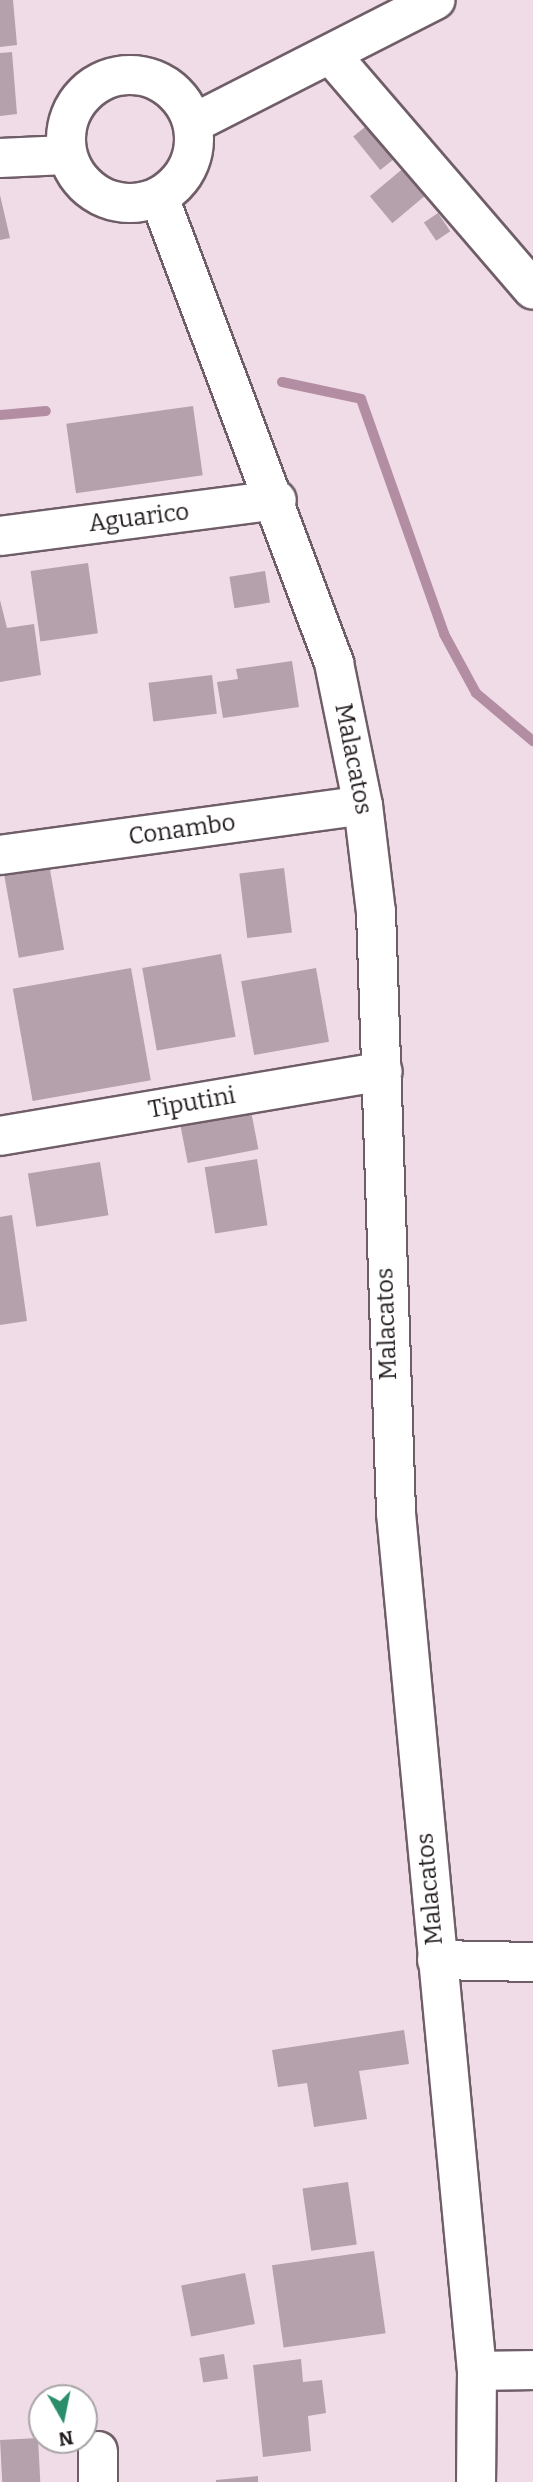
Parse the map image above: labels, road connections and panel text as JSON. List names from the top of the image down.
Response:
{
  "streets": {
    "street": [
      "Aguarico",
      "Malacatos",
      "Conambo",
      "Tiputini"
    ]
  },
  "crossings": [
    ["Aguarico", "Malacatos"],
    ["Malacatos", "Conambo"],
    ["Malacatos", "Tiputini"]
  ],
  "north": "bottom"
}
